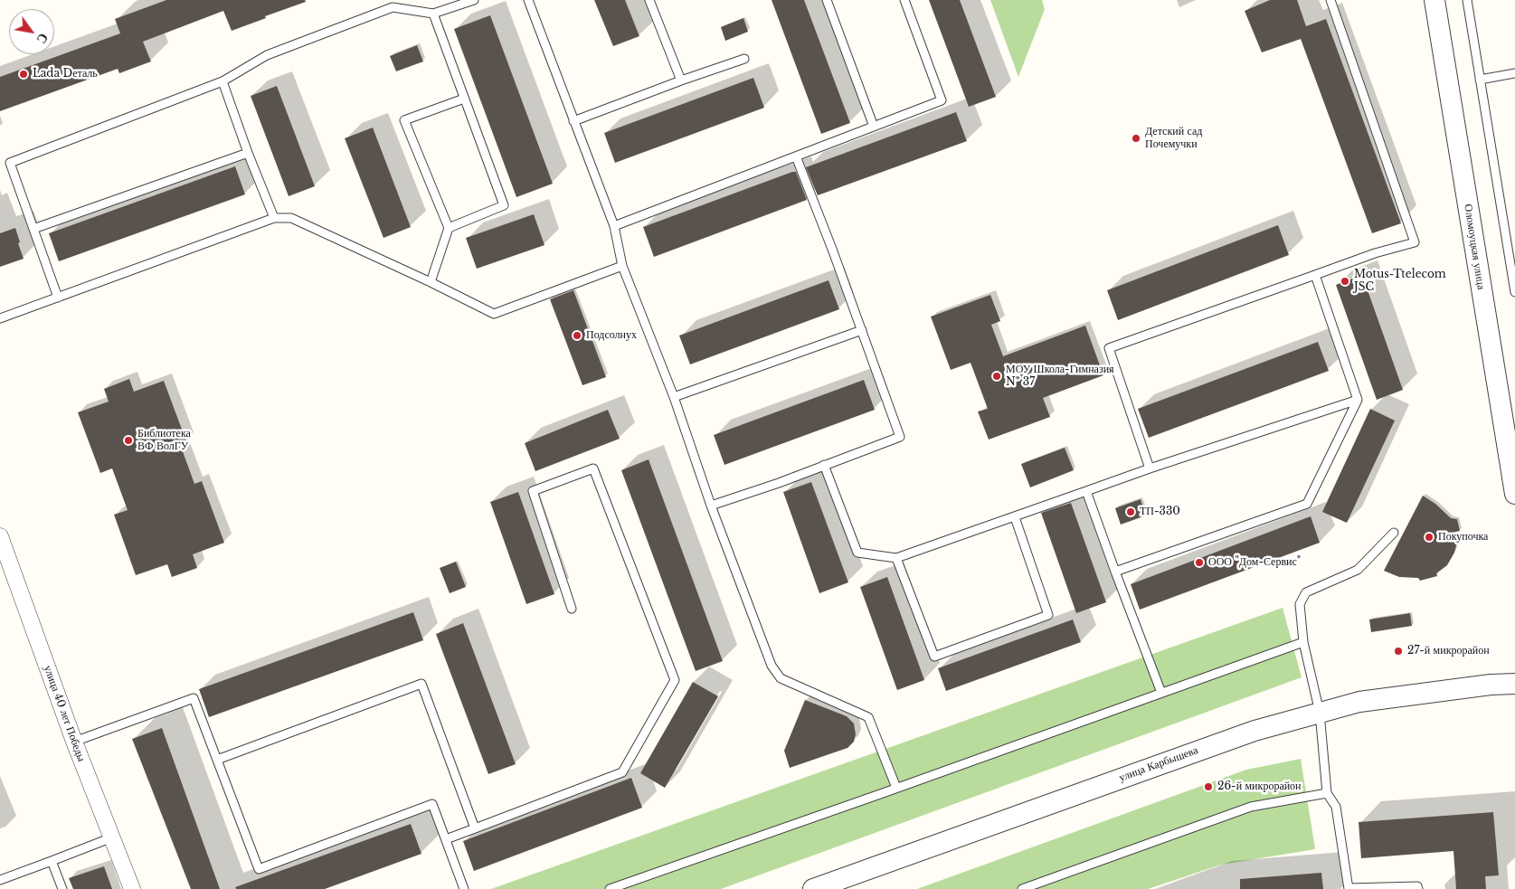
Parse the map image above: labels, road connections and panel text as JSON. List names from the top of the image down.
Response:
{
  "streets": {
    "street": ["Оломоуцкая улица", "улица 40 лет Победы", "улица Карбышева"]
  },
  "places": [
    "Lada Dеталь",
    "Детский сад Почемучки",
    "Motus-Ttelecom JSC",
    "Подсолнух",
    "МОУ Школа-Гимназия № 37",
    "Библиотека ВФ ВолГУ",
    "ТП-330",
    "Покупочка",
    "ООО \"Дом-Сервис\"",
    "27-й микрорайон",
    "26-й микрорайон"
  ],
  "north": "bottom right"
}
